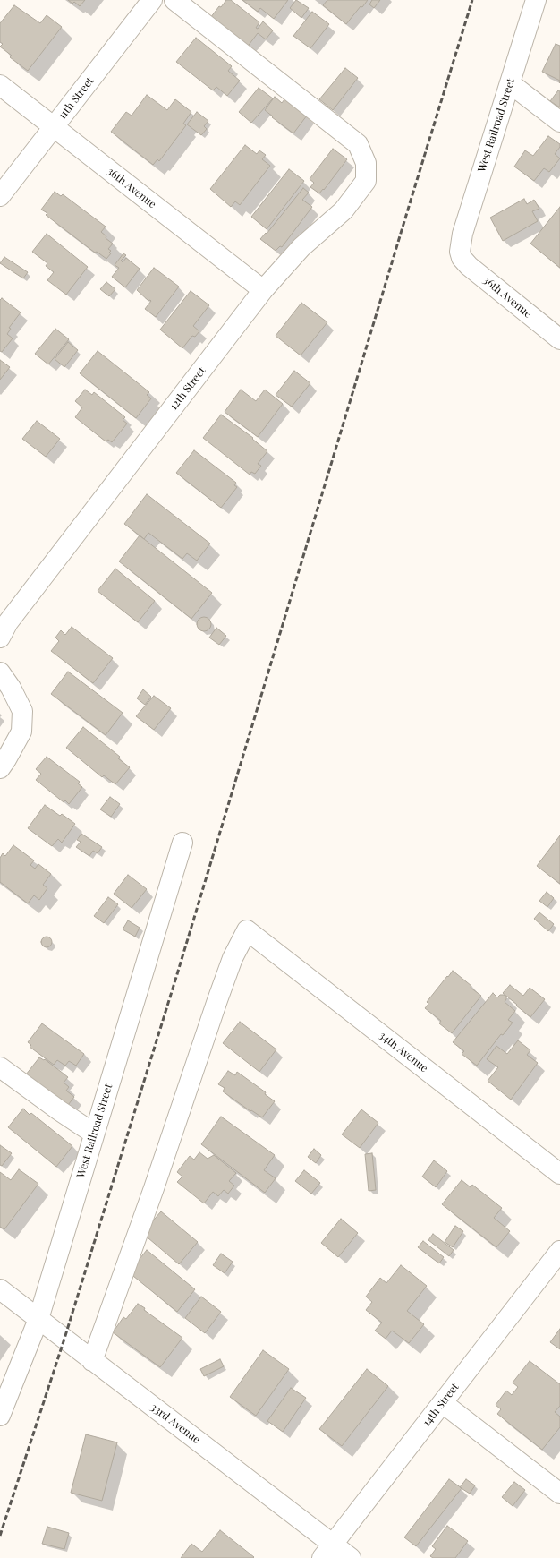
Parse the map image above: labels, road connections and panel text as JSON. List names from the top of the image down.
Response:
{
  "streets": {
    "street": [
      "11th Street",
      "West Railroad Street",
      "36th Avenue",
      "12th Street",
      "34th Avenue",
      "14th Street",
      "33rd Avenue"
    ]
  },
  "crossings": [
    ["11th Street", "36th Avenue"],
    ["West Railroad Street", "36th Avenue"],
    ["West Railroad Street", "33rd Avenue"],
    ["36th Avenue", "12th Street"],
    ["34th Avenue", "33rd Avenue"],
    ["14th Street", "33rd Avenue"]
  ]
}
